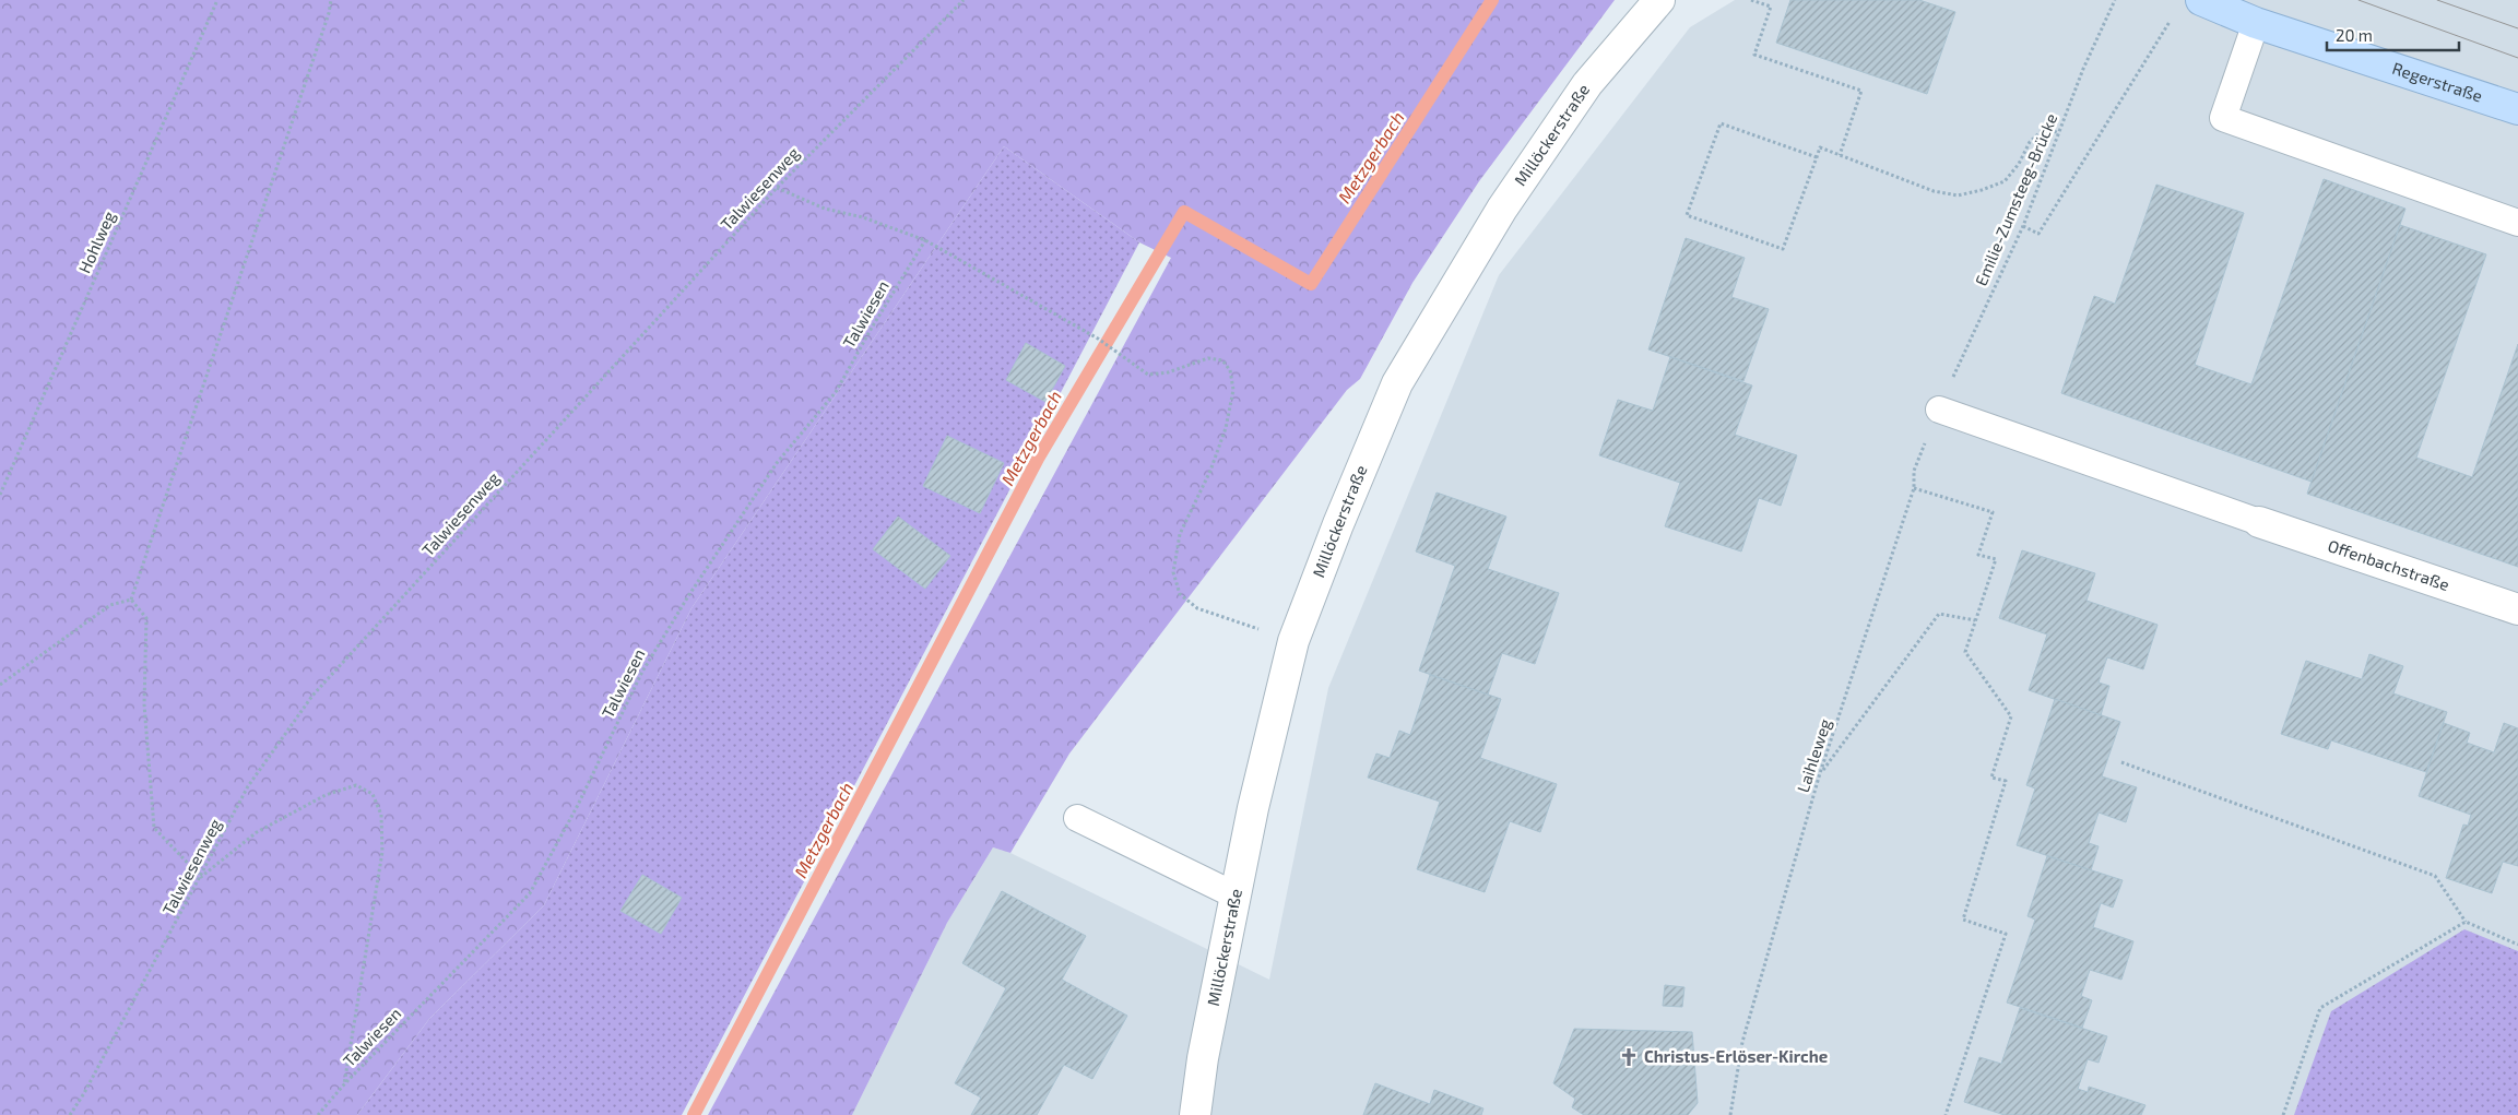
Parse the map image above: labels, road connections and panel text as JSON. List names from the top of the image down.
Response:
{
  "streets": {
    "main road": ["Regerstraße"],
    "street": ["Millöckerstraße", "Offenbachstraße"],
    "path": [
      "Talwiesenweg",
      "Emilie-Zumsteeg-Brücke",
      "Hohlweg",
      "Talwiesen",
      "Laihleweg"
    ]
  },
  "crossings": [
    ["Emilie-Zumsteeg-Brücke", "Laihleweg"]
  ],
  "water": ["Metzgerbach"],
  "places": {
    "church": ["Christus-Erlöser-Kirche"]
  },
  "scale_bar": "20 m"
}
